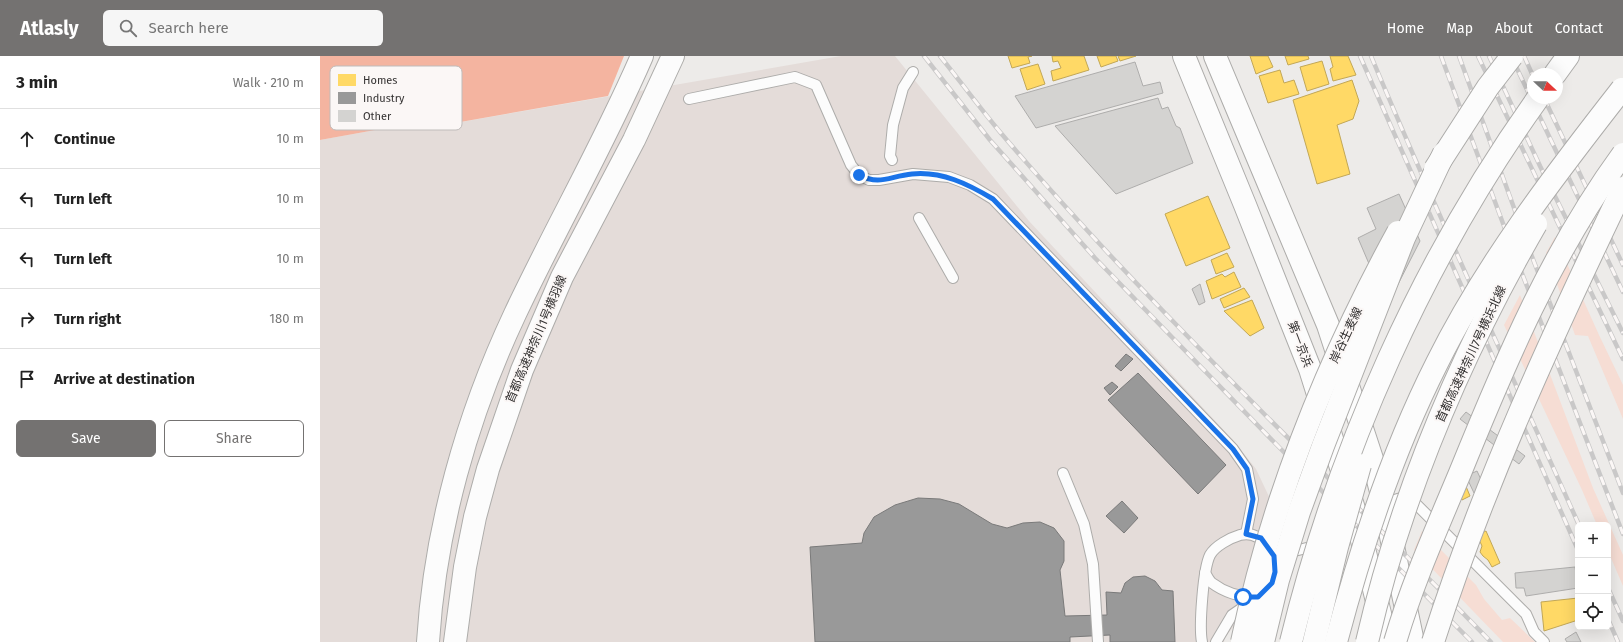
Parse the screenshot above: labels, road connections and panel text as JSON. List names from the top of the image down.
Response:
{
  "streets": {
    "main road": [
      "岸谷生麦線",
      "首都高速神奈川1号横羽線",
      "第一京浜",
      "首都高速神奈川7号横浜北線"
    ]
  },
  "legend": ["Homes", "Industry", "Other"],
  "north": "right",
  "page": {
    "header": "Atlasly",
    "search": "Search here",
    "nav": [
      "Home",
      "Map",
      "About",
      "Contact"
    ],
    "heading": ["3 min", "Walk · 210 m"],
    "list": [
      ["Continue", "10 m"],
      ["Turn left", "10 m"],
      ["Turn left", "10 m"],
      ["Turn right", "180 m"],
      "Arrive at destination"
    ],
    "buttons": ["Save", "Share"],
    "map_buttons": ["+", "−"]
  }
}
